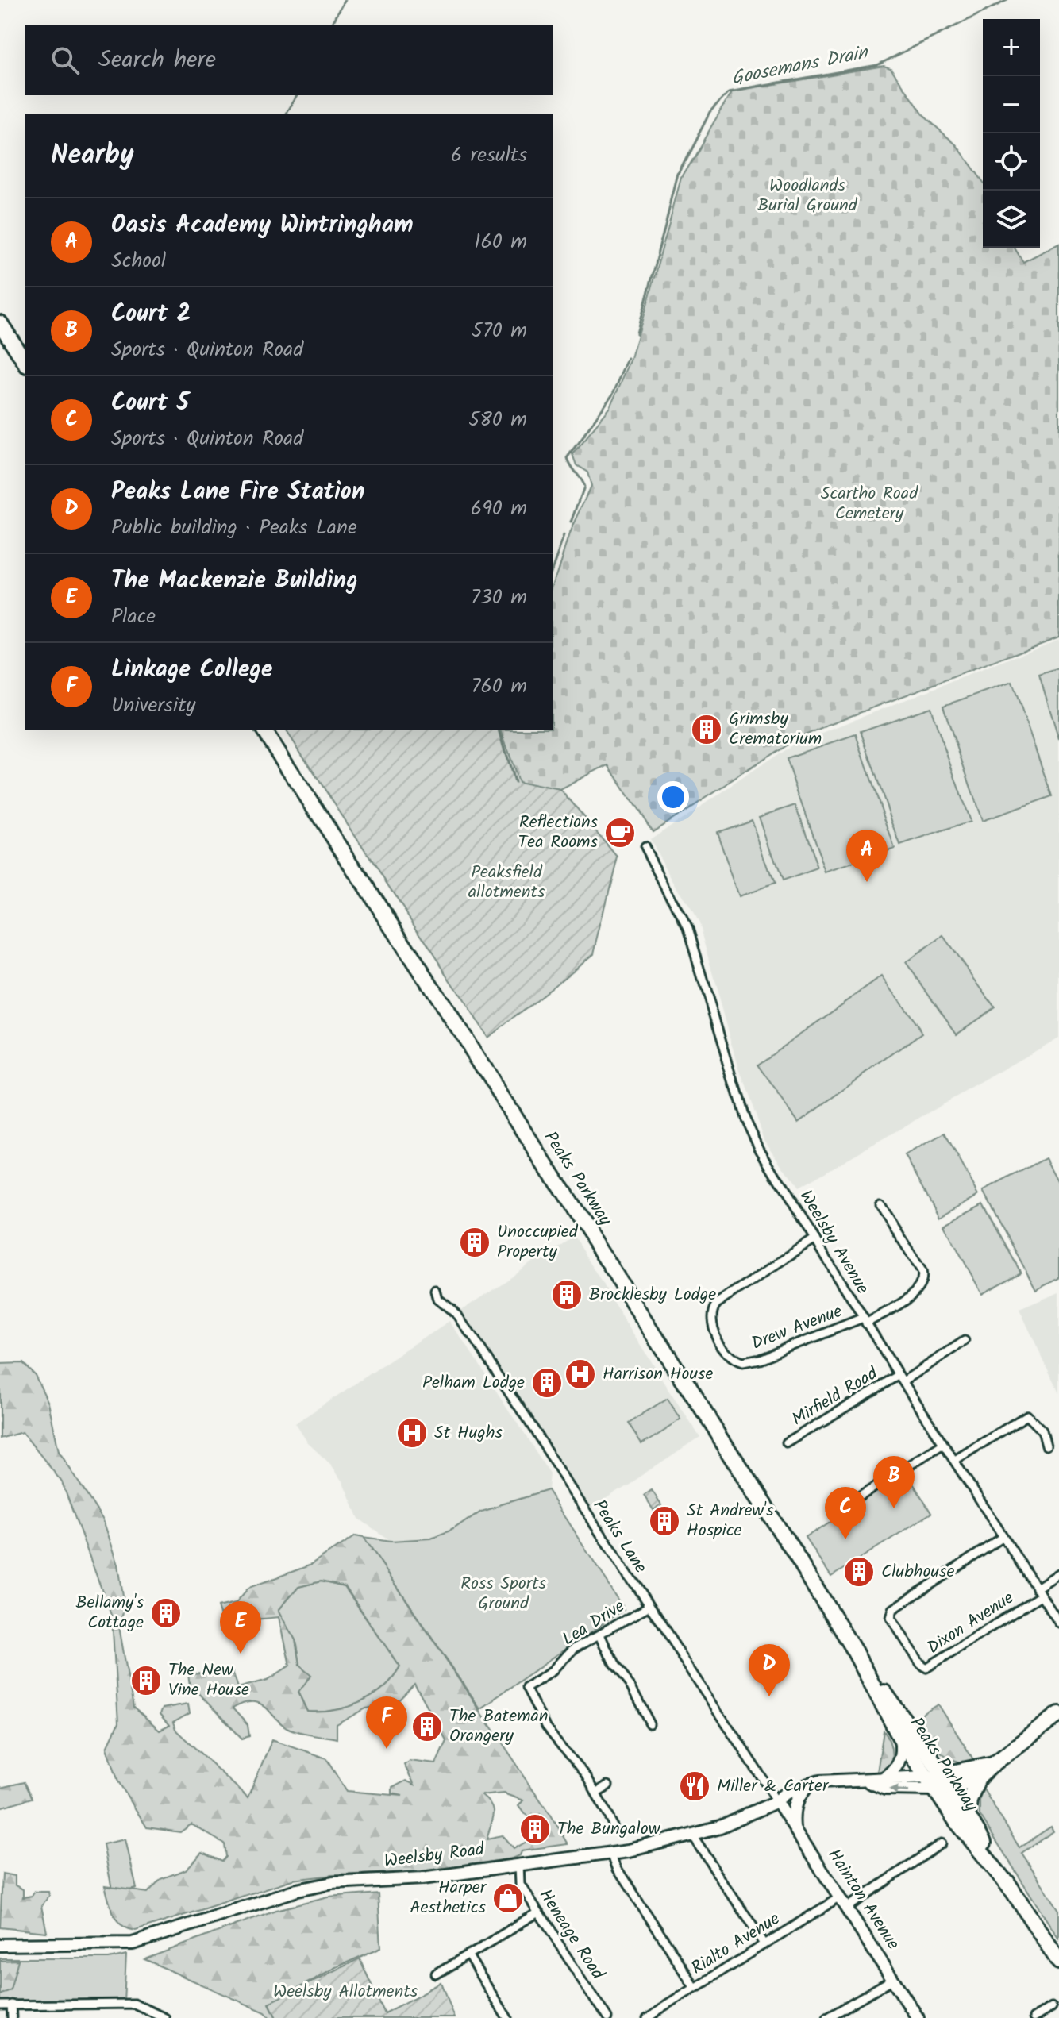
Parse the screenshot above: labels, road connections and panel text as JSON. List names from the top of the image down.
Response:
{
  "streets": {
    "highway": ["Peaks Parkway", "Weelsby Road"],
    "main road": ["Hainton Avenue"],
    "street": [
      "Weelsby Avenue",
      "Drew Avenue",
      "Mirfield Road",
      "Peaks Lane",
      "Lea Drive",
      "Dixon Avenue",
      "Heneage Road",
      "Rialto Avenue"
    ]
  },
  "crossings": [
    ["Peaks Parkway", "Weelsby Road"],
    ["Weelsby Avenue", "Drew Avenue"],
    ["Weelsby Avenue", "Mirfield Road"],
    ["Weelsby Avenue", "Dixon Avenue"],
    ["Peaks Lane", "Lea Drive"],
    ["Peaks Lane", "Weelsby Road"],
    ["Peaks Lane", "Hainton Avenue"],
    ["Weelsby Road", "Hainton Avenue"],
    ["Weelsby Road", "Heneage Road"],
    ["Hainton Avenue", "Rialto Avenue"]
  ],
  "water": ["Goosemans Drain"],
  "parks": [
    "Woodlands Burial Ground",
    "Scartho Road Cemetery",
    "Peaksfield allotments",
    "Ross Sports Ground",
    "Weelsby Allotments"
  ],
  "places": {
    "building": [
      "Grimsby Crematorium",
      "Unoccupied Property",
      "Brocklesby Lodge",
      "Pelham Lodge",
      "St Andrew's Hospice",
      "Clubhouse",
      "Bellamy's Cottage",
      "The New Vine House",
      "The Bateman Orangery",
      "The Bungalow"
    ],
    "cafe": ["Reflections Tea Rooms"],
    "hospital": ["Harrison House", "St Hughs"],
    "restaurant": ["Miller & Carter"],
    "shop": ["Harper Aesthetics"]
  },
  "page": {
    "map_buttons": ["+", "−"],
    "search": "Search here",
    "heading": ["Nearby", "6 results"],
    "list": [
      {
        "mark": "A",
        "name": "Oasis Academy Wintringham",
        "note": "School",
        "value": "160 m"
      },
      {
        "mark": "B",
        "name": "Court 2",
        "note": "Sports · Quinton Road",
        "value": "570 m"
      },
      {
        "mark": "C",
        "name": "Court 5",
        "note": "Sports · Quinton Road",
        "value": "580 m"
      },
      {
        "mark": "D",
        "name": "Peaks Lane Fire Station",
        "note": "Public building · Peaks Lane",
        "value": "690 m"
      },
      {
        "mark": "E",
        "name": "The Mackenzie Building",
        "note": "Place",
        "value": "730 m"
      },
      {
        "mark": "F",
        "name": "Linkage College",
        "note": "University",
        "value": "760 m"
      }
    ],
    "pins": [
      "A",
      "B",
      "C",
      "E",
      "D",
      "F"
    ]
  }
}
